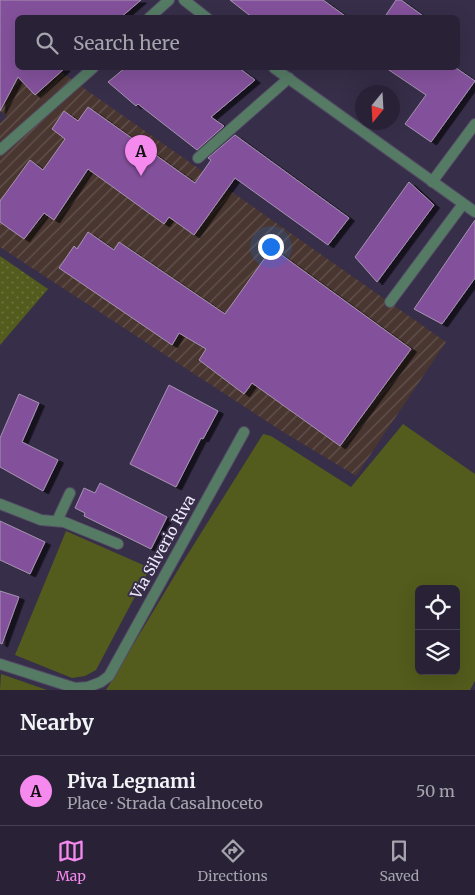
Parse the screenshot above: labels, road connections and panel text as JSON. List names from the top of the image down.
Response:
{
  "streets": {
    "street": ["Via Silverio Riva"]
  },
  "north": "bottom",
  "page": {
    "search": "Search here",
    "pins": "A",
    "heading": "Nearby",
    "list": [
      {
        "mark": "A",
        "name": "Piva Legnami",
        "note": "Place · Strada Casalnoceto",
        "value": "50 m"
      }
    ],
    "nav": ["Map", "Directions", "Saved"]
  }
}
